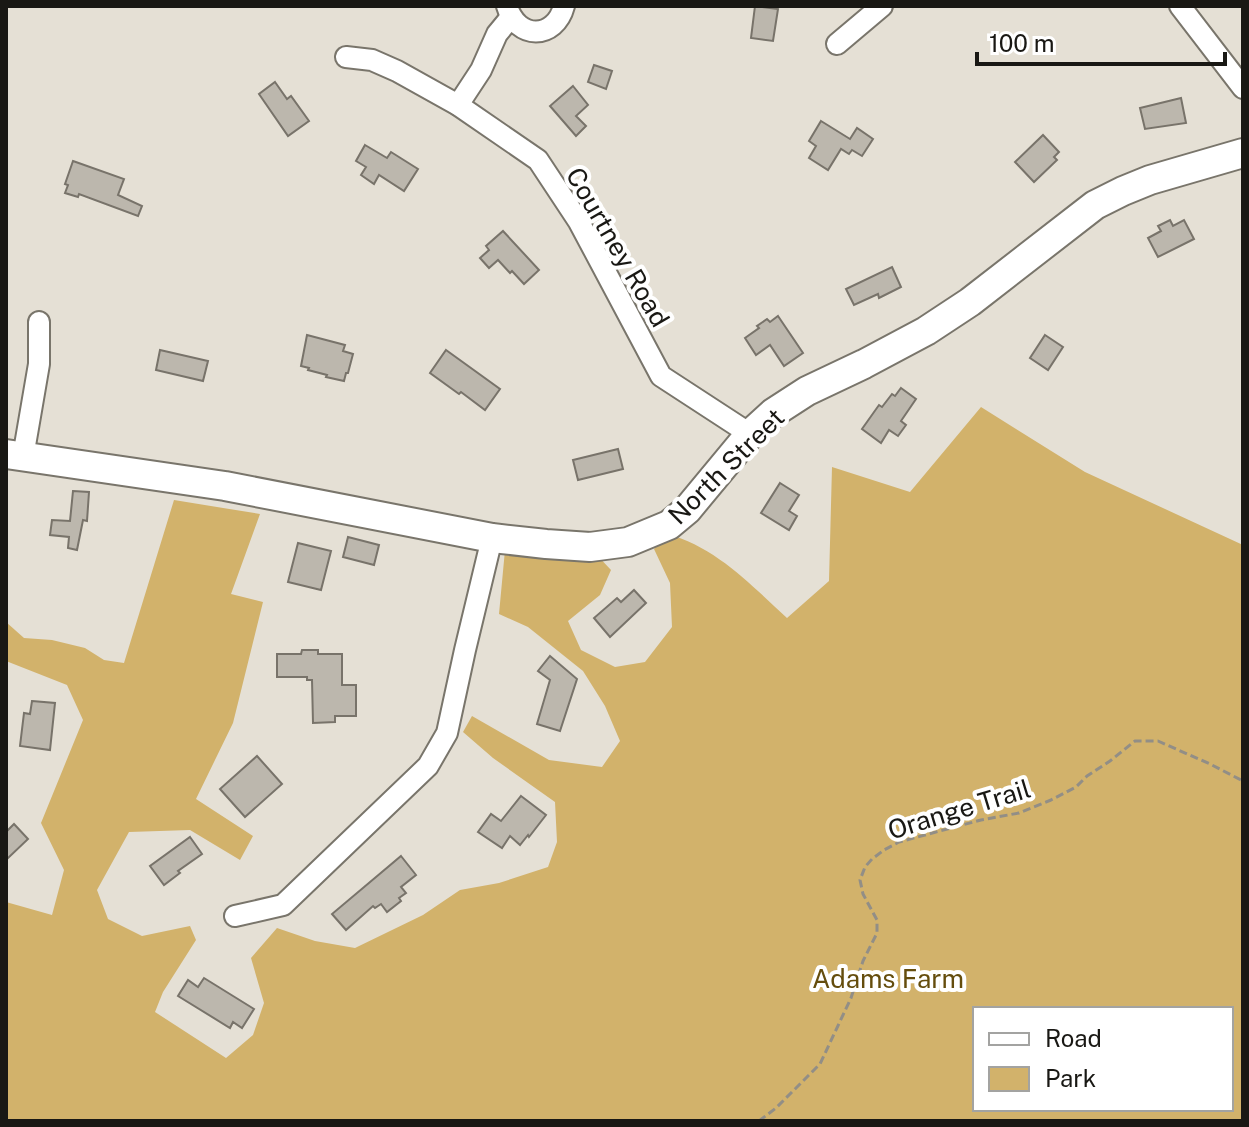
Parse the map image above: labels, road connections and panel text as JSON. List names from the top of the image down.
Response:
{
  "streets": {
    "street": ["Courtney Road", "North Street"],
    "path": ["Orange Trail"]
  },
  "crossings": [
    ["Courtney Road", "North Street"]
  ],
  "parks": ["Adams Farm"],
  "legend": ["Road", "Park"],
  "scale_bar": "100 m"
}
